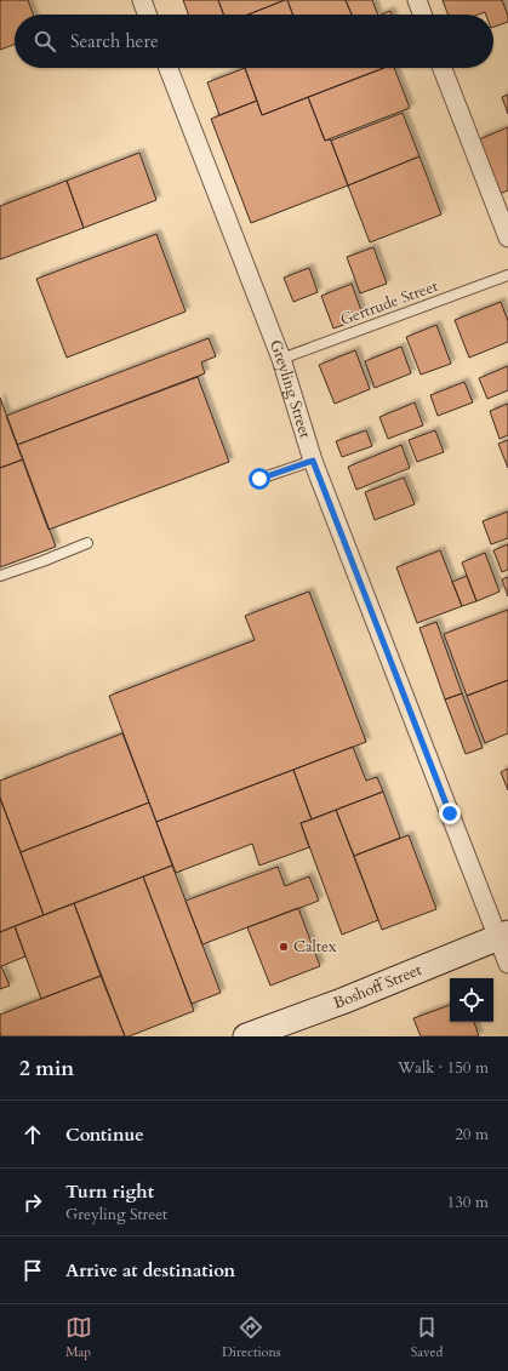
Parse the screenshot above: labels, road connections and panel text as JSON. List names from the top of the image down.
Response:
{
  "streets": {
    "main road": ["Boshoff Street"],
    "street": ["Greyling Street"],
    "lane": ["Gertrude Street"]
  },
  "crossings": [
    ["Gertrude Street", "Greyling Street"],
    ["Greyling Street", "Boshoff Street"]
  ],
  "places": ["Caltex"],
  "page": {
    "search": "Search here",
    "heading": ["2 min", "Walk · 150 m"],
    "list": [
      ["Continue", "20 m"],
      ["Turn right", "Greyling Street", "130 m"],
      "Arrive at destination"
    ],
    "nav": ["Map", "Directions", "Saved"]
  }
}
